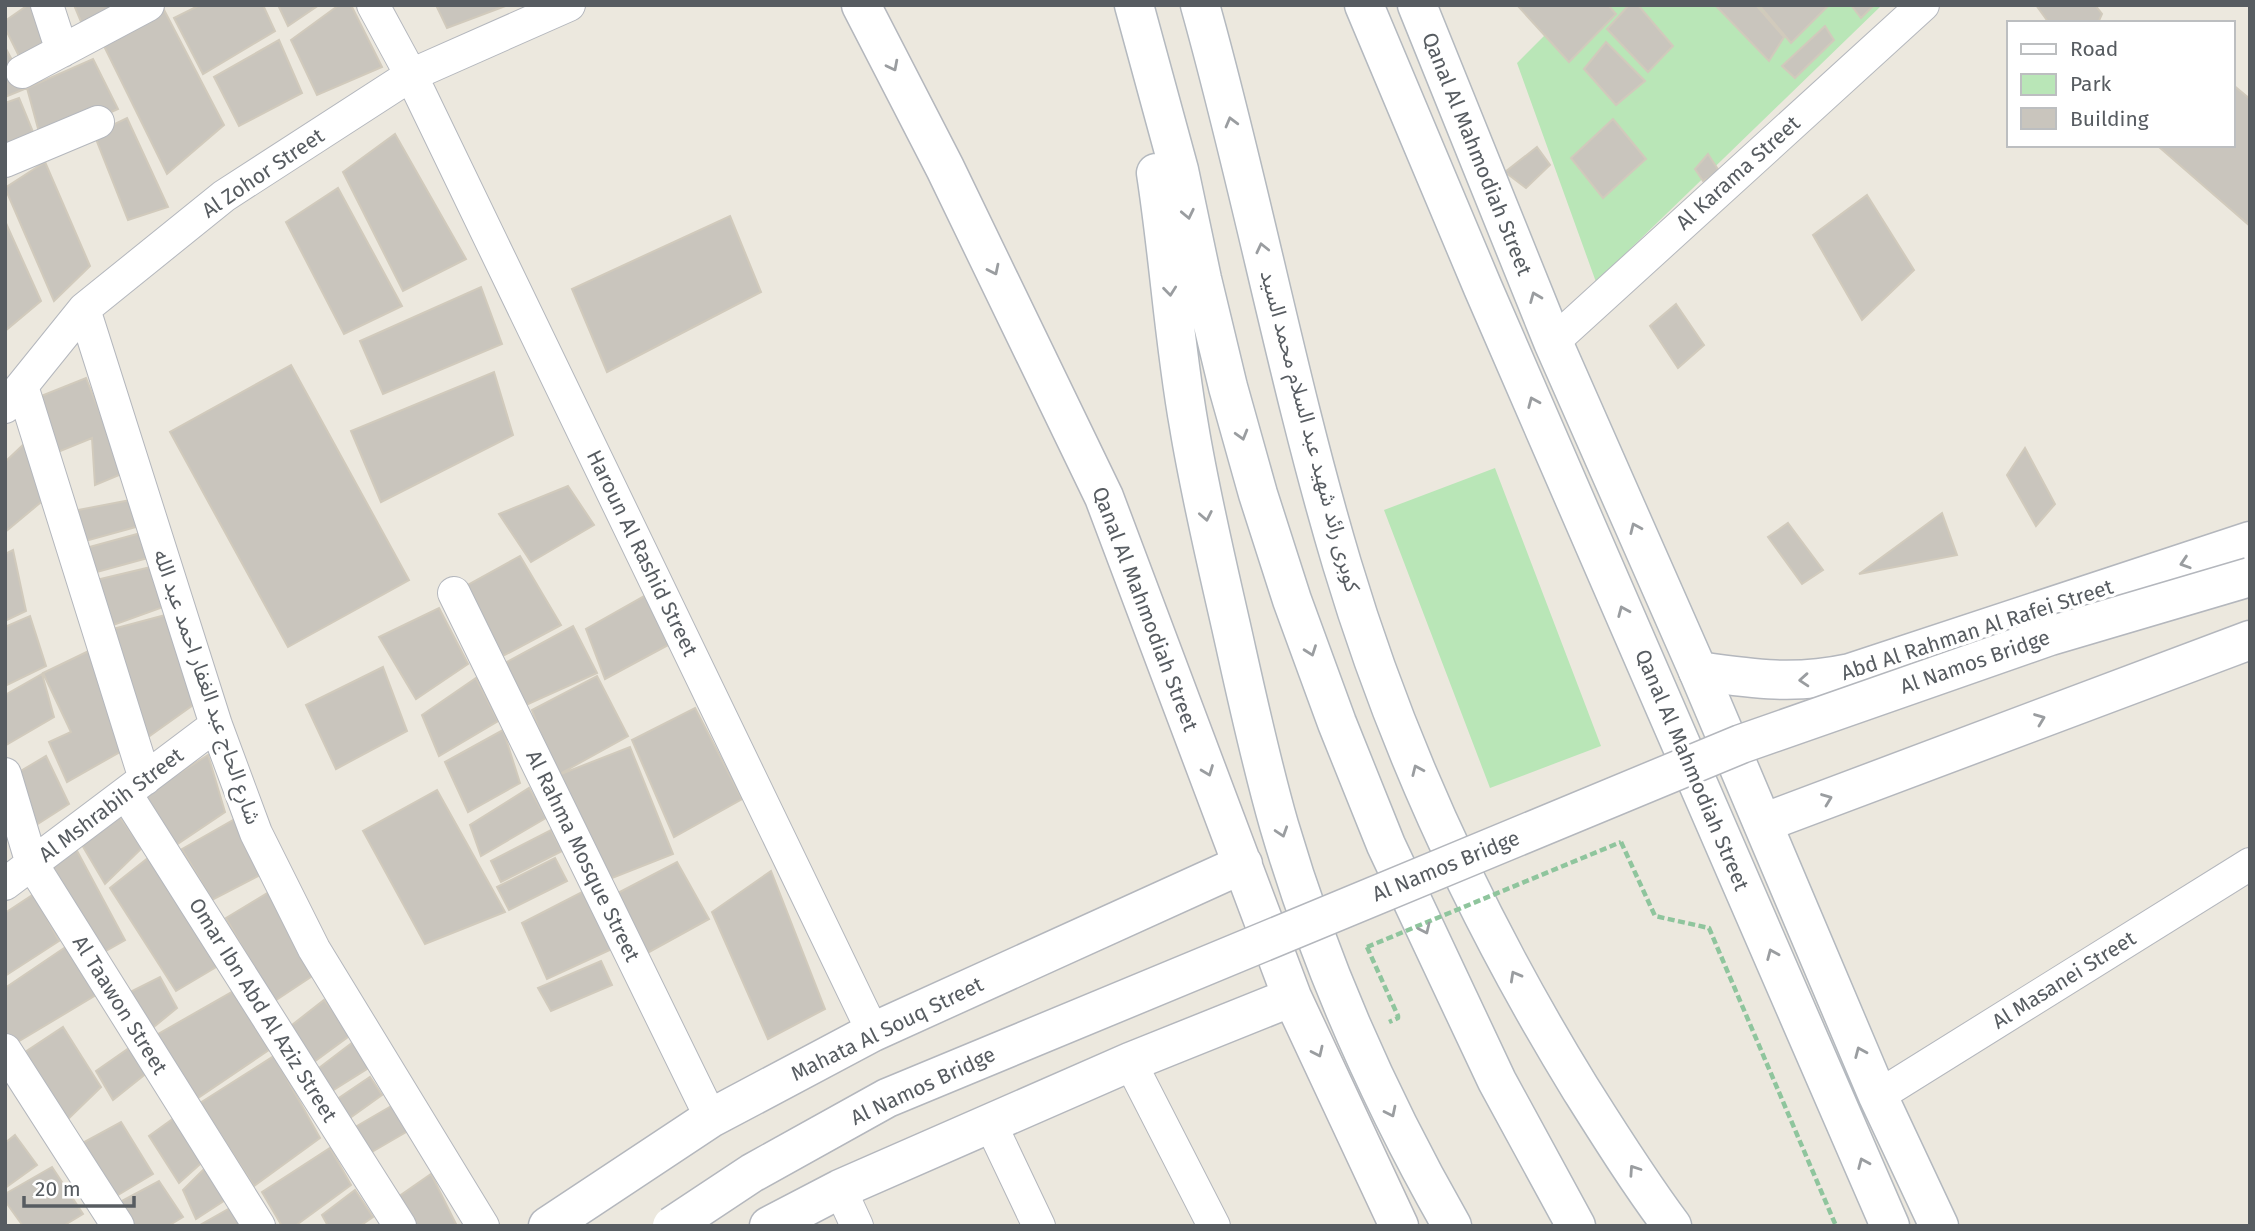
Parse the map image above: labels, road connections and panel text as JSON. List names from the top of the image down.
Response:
{
  "streets": {
    "main road": [
      "Qanal Al Mahmodiah Street",
      "كوبرى رائد شهيد عبد السلام محمد السيد",
      "Abd Al Rahman Al Rafei Street",
      "Al Namos Bridge",
      "Mahata Al Souq Street"
    ],
    "street": [
      "Al Zohor Street",
      "Al Karama Street",
      "Haroun Al Rashid Street",
      "شارع الحاج عبد الغفار احمد عبد الله",
      "Al Mshrabih Street",
      "Al Rahma Mosque Street",
      "Al Masanei Street",
      "Al Taawon Street",
      "Omar Ibn Abd Al Aziz Street"
    ]
  },
  "crossings": [
    ["Qanal Al Mahmodiah Street", "Al Karama Street"],
    ["Qanal Al Mahmodiah Street", "Abd Al Rahman Al Rafei Street"],
    ["Qanal Al Mahmodiah Street", "Al Masanei Street"],
    ["Qanal Al Mahmodiah Street", "Mahata Al Souq Street"],
    ["Al Zohor Street", "Haroun Al Rashid Street"],
    ["Al Zohor Street", "شارع الحاج عبد الغفار احمد عبد الله"],
    ["Al Zohor Street", "Omar Ibn Abd Al Aziz Street"],
    ["Haroun Al Rashid Street", "Mahata Al Souq Street"],
    ["شارع الحاج عبد الغفار احمد عبد الله", "Al Mshrabih Street"],
    ["Al Mshrabih Street", "Al Taawon Street"],
    ["Al Mshrabih Street", "Omar Ibn Abd Al Aziz Street"],
    ["Al Rahma Mosque Street", "Mahata Al Souq Street"]
  ],
  "legend": ["Road", "Park", "Building"],
  "scale_bar": "20 m"
}
